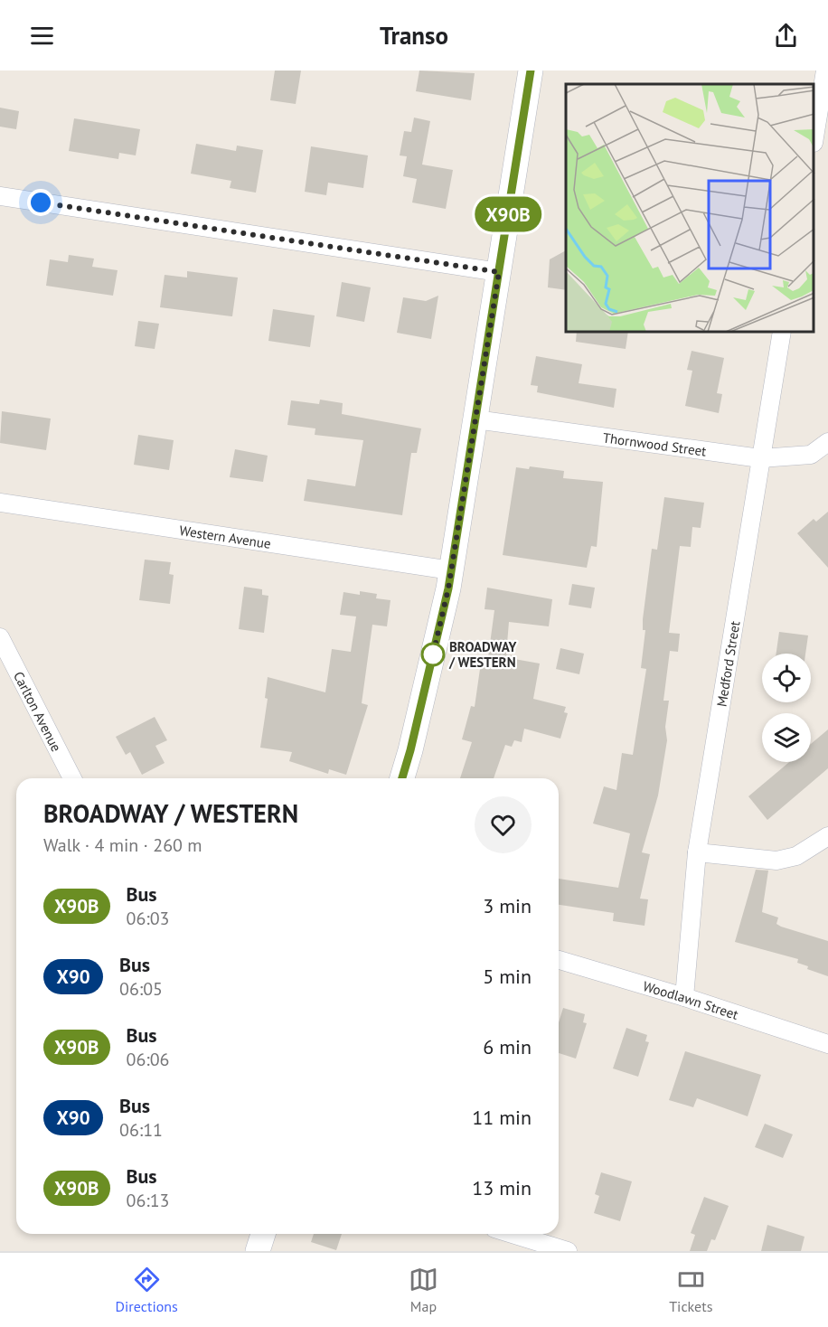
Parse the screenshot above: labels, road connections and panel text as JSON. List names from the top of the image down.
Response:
{
  "streets": {
    "street": [
      "Thornwood Street",
      "Western Avenue",
      "Medford Street",
      "Carlton Avenue",
      "Woodlawn Street"
    ]
  },
  "crossings": [
    ["Thornwood Street", "Medford Street"],
    ["Medford Street", "Woodlawn Street"]
  ],
  "places": ["BROADWAY / WESTERN"],
  "lines": ["bus line X90B"],
  "page": {
    "header": "Transo",
    "on_map": "X90B",
    "heading": ["BROADWAY / WESTERN", "Walk · 4 min · 260 m"],
    "list": [
      {
        "mark": "X90B",
        "name": "Bus",
        "note": "06:03",
        "value": "3 min"
      },
      {
        "mark": "X90",
        "name": "Bus",
        "note": "06:05",
        "value": "5 min"
      },
      {
        "mark": "X90B",
        "name": "Bus",
        "note": "06:06",
        "value": "6 min"
      },
      {
        "mark": "X90",
        "name": "Bus",
        "note": "06:11",
        "value": "11 min"
      },
      {
        "mark": "X90B",
        "name": "Bus",
        "note": "06:13",
        "value": "13 min"
      }
    ],
    "tabs": ["Directions", "Map", "Tickets"]
  }
}
